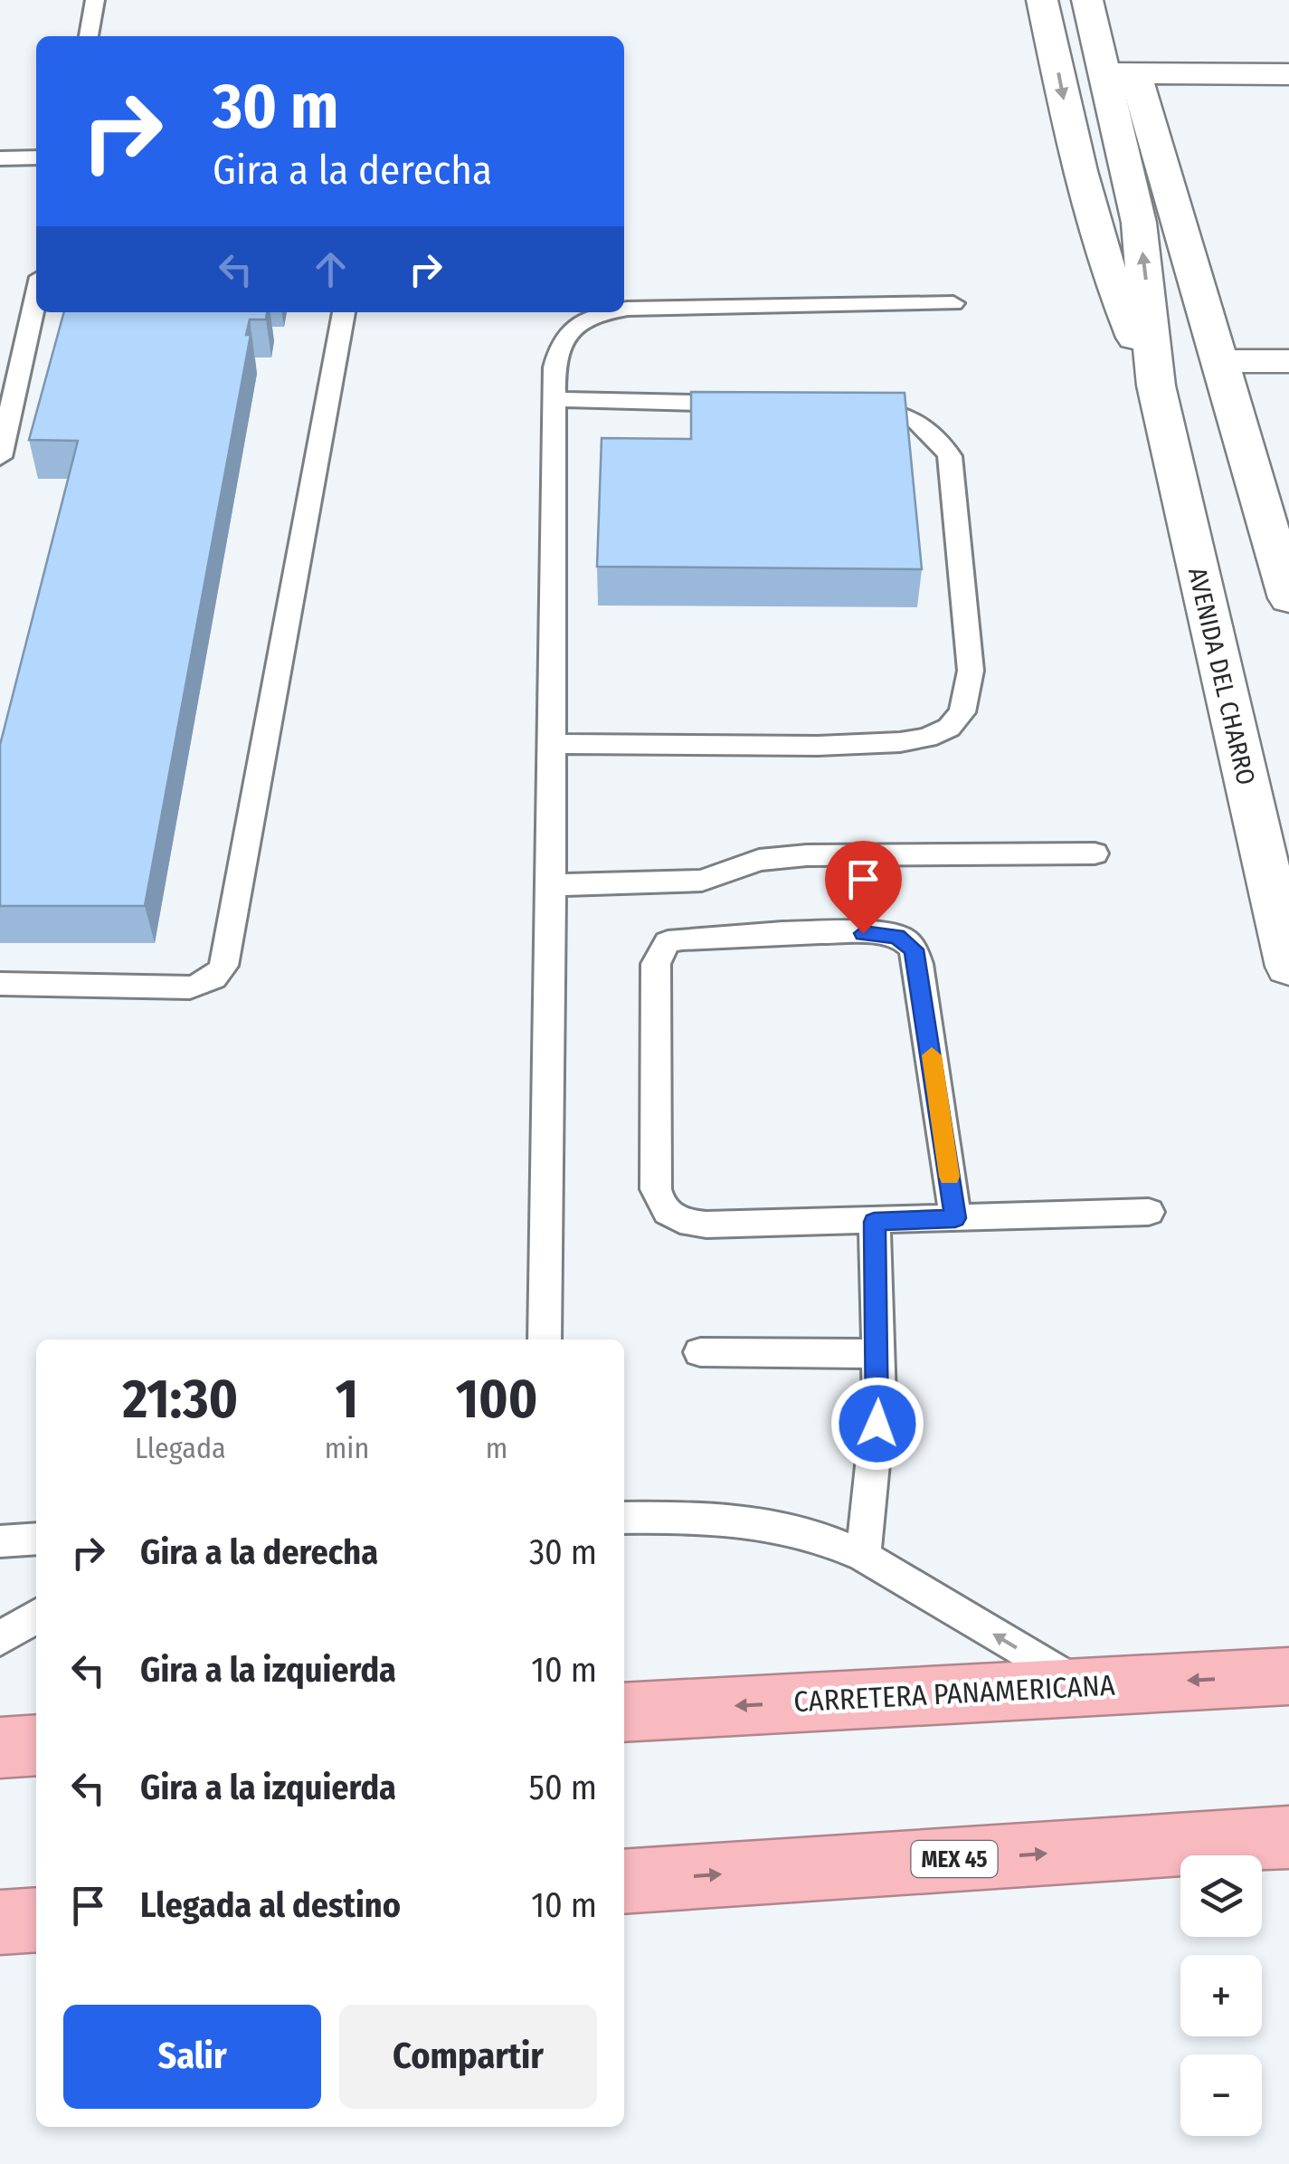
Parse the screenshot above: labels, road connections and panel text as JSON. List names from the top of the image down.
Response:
{
  "streets": {
    "highway": ["CARRETERA PANAMERICANA", "MEX 45"],
    "main road": ["AVENIDA DEL CHARRO"]
  },
  "page": {
    "turn": ["30 m", "Gira a la derecha"],
    "eta": [
      "21:30",
      "Llegada",
      "1",
      "min",
      "100",
      "m"
    ],
    "list": [
      {
        "name": "Gira a la derecha",
        "value": "30 m"
      },
      {
        "name": "Gira a la izquierda",
        "value": "10 m"
      },
      {
        "name": "Gira a la izquierda",
        "value": "50 m"
      },
      {
        "name": "Llegada al destino",
        "value": "10 m"
      }
    ],
    "map_buttons": ["+", "−"],
    "buttons": ["Salir", "Compartir"]
  }
}
